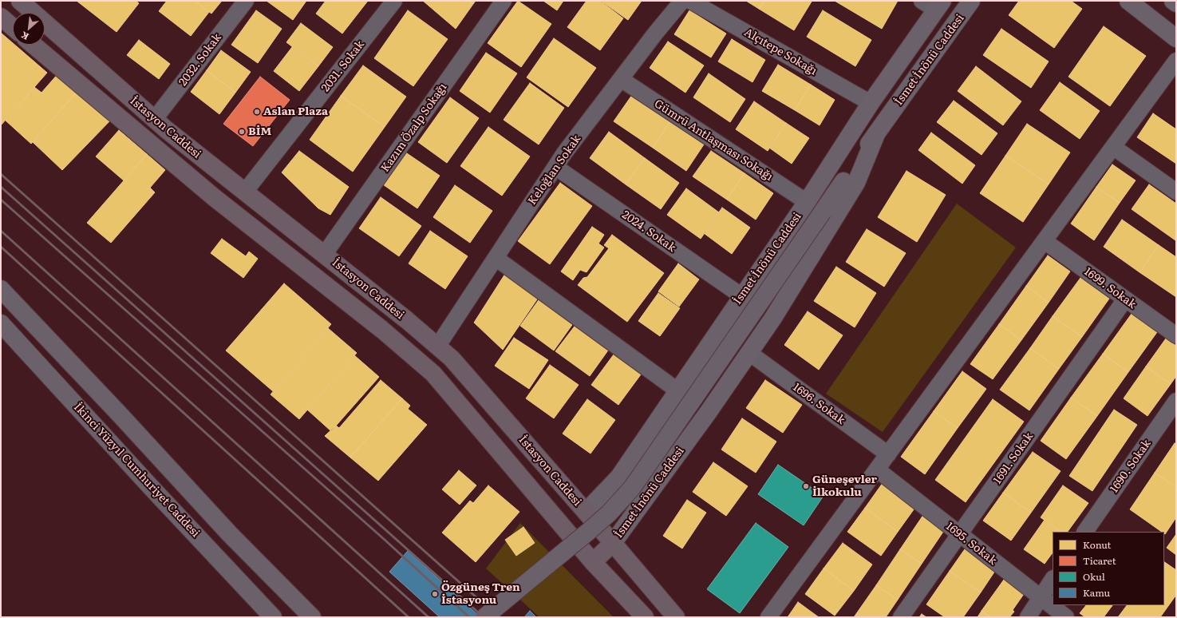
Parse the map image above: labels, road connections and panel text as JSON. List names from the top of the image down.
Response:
{
  "streets": {
    "main road": ["İsmet İnönü Caddesi", "İstasyon Caddesi", "İkinci Yüzyıl Cumhuriyet Caddesi"],
    "street": [
      "Alçıtepe Sokağı",
      "2032. Sokak",
      "2031. Sokak",
      "Kazım Özalp Sokağı",
      "Gümrü Antlaşması Sokağı",
      "Keloğlan Sokak",
      "2024. Sokak",
      "1699. Sokak",
      "1696. Sokak",
      "1691. Sokak",
      "1690. Sokak",
      "1695. Sokak"
    ]
  },
  "crossings": [
    ["Alçıtepe Sokağı", "İsmet İnönü Caddesi"],
    ["2032. Sokak", "İstasyon Caddesi"],
    ["İsmet İnönü Caddesi", "İstasyon Caddesi"],
    ["İsmet İnönü Caddesi", "Gümrü Antlaşması Sokağı"],
    ["İsmet İnönü Caddesi", "2024. Sokak"],
    ["İsmet İnönü Caddesi", "1696. Sokak"],
    ["2031. Sokak", "İstasyon Caddesi"],
    ["İstasyon Caddesi", "Kazım Özalp Sokağı"],
    ["İstasyon Caddesi", "Keloğlan Sokak"],
    ["Gümrü Antlaşması Sokağı", "Keloğlan Sokak"],
    ["Keloğlan Sokak", "2024. Sokak"],
    ["1699. Sokak", "1691. Sokak"],
    ["1691. Sokak", "1695. Sokak"]
  ],
  "places": [
    "Aslan Plaza",
    "BİM",
    "Güneşevler İlkokulu",
    "Özgüneş Tren İstasyonu"
  ],
  "legend": [
    "Konut",
    "Ticaret",
    "Okul",
    "Kamu"
  ],
  "north": "bottom left"
}
